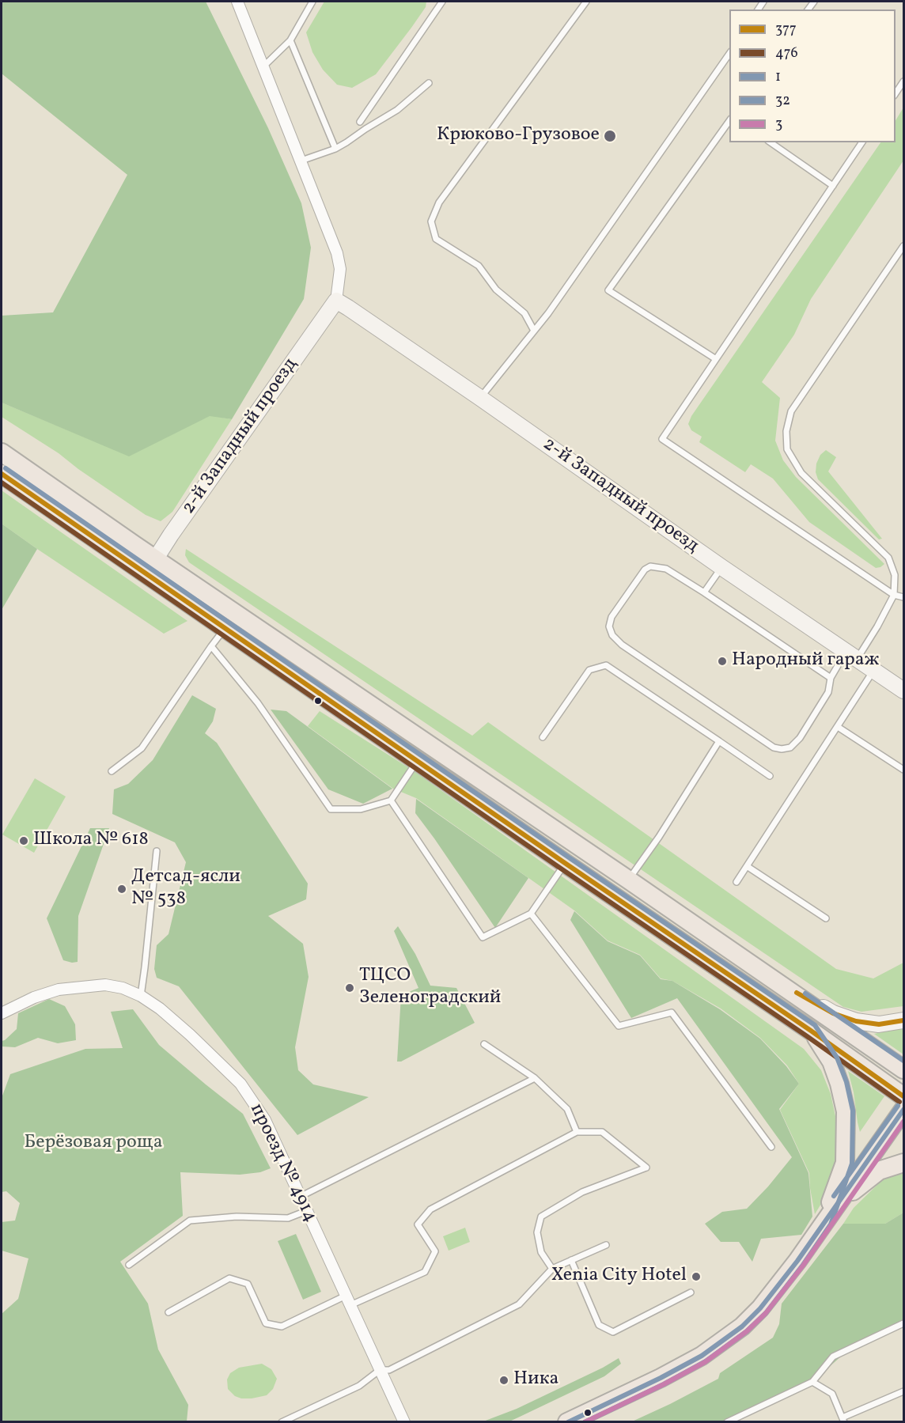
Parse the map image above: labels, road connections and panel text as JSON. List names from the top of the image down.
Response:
{
  "streets": {
    "street": ["2-й Западный проезд", "проезд № 4914"]
  },
  "parks": ["Берёзовая роща"],
  "places": [
    "Крюково-Грузовое",
    "Народный гараж",
    "Школа № 618",
    "Детсад-ясли № 538",
    "ТЦСО Зеленоградский",
    "Xenia City Hotel",
    "Ника"
  ],
  "lines": [
    "transit line 1",
    "transit line 377",
    "transit line 476",
    "transit line 32",
    "transit line 3"
  ],
  "legend": [
    "377",
    "476",
    "1",
    "32",
    "3"
  ]
}
